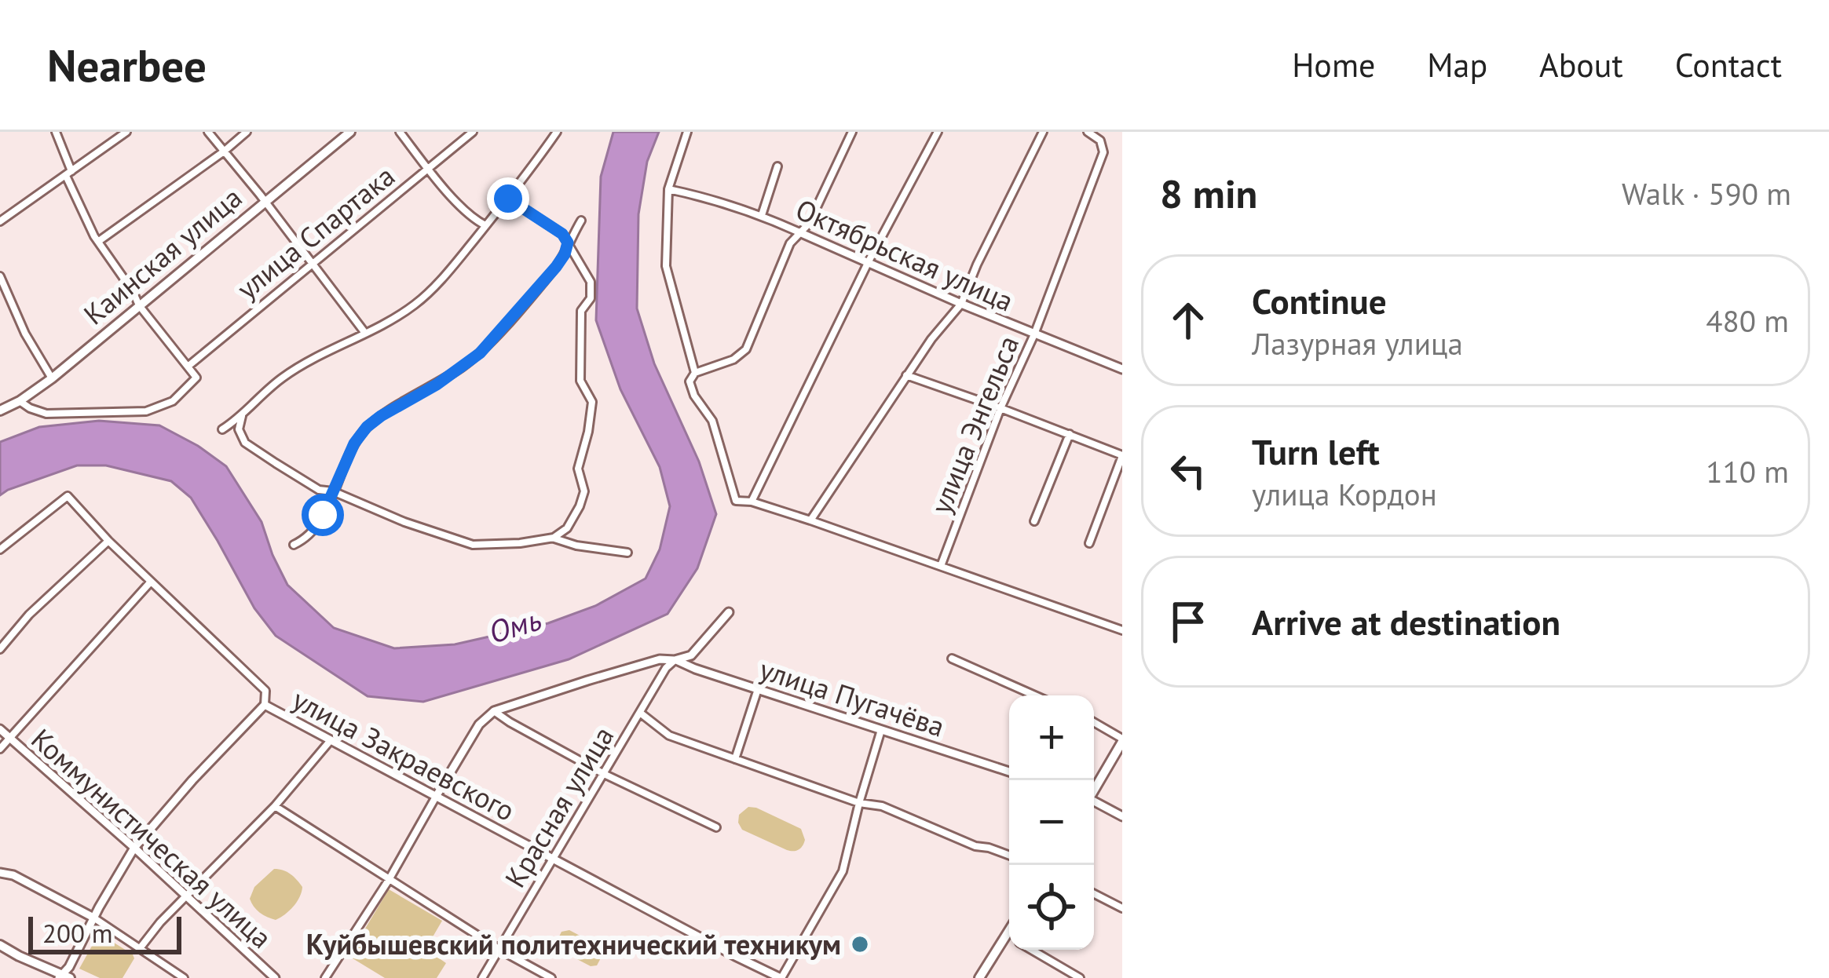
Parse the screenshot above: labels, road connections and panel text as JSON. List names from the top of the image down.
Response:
{
  "streets": {
    "main road": ["Каинская улица"],
    "street": [
      "улица Спартака",
      "Октябрьская улица",
      "улица Энгельса",
      "улица Пугачёва",
      "улица Закраевского",
      "Красная улица",
      "Коммунистическая улица"
    ]
  },
  "crossings": [
    ["Октябрьская улица", "улица Энгельса"],
    ["улица Пугачёва", "Красная улица"],
    ["улица Закраевского", "Красная улица"]
  ],
  "water": ["Омь"],
  "places": ["Куйбышевский политехнический техникум"],
  "scale_bar": "200 m",
  "page": {
    "header": "Nearbee",
    "nav": [
      "Home",
      "Map",
      "About",
      "Contact"
    ],
    "heading": ["8 min", "Walk · 590 m"],
    "list": [
      ["Continue", "Лазурная улица", "480 m"],
      ["Turn left", "улица Кордон", "110 m"],
      "Arrive at destination"
    ],
    "map_buttons": ["+", "−"],
    "scale": "200 m"
  }
}
